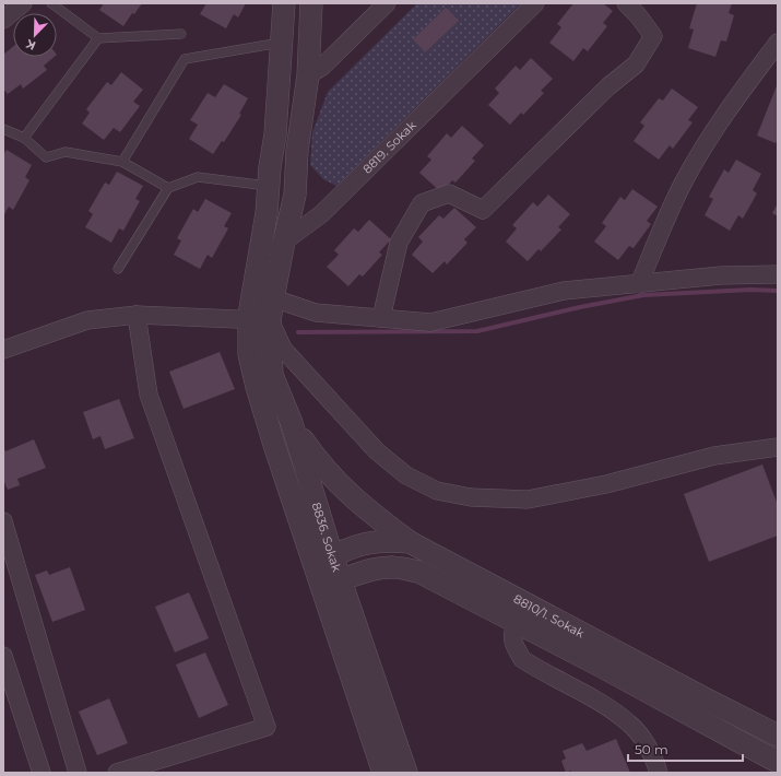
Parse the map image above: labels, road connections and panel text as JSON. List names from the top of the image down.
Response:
{
  "streets": {
    "street": ["8819. Sokak", "8836. Sokak", "8810/1. Sokak"]
  },
  "crossings": [
    ["8836. Sokak", "8810/1. Sokak"]
  ],
  "scale_bar": "50 m",
  "north": "bottom left"
}
